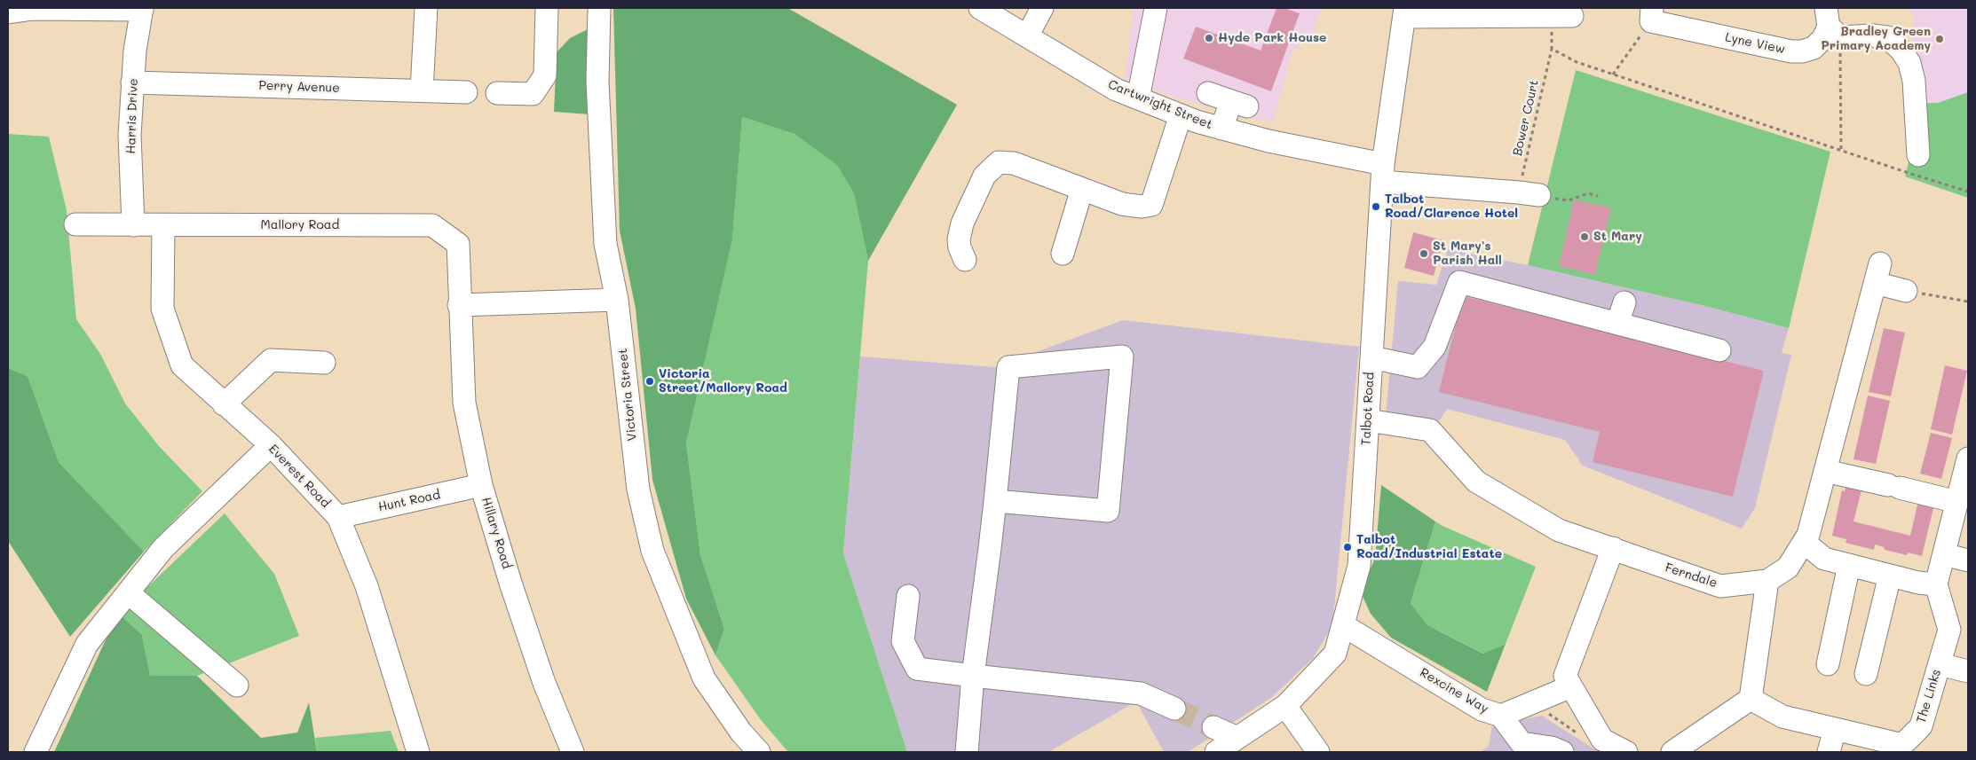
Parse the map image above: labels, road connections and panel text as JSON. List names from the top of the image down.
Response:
{
  "streets": {
    "street": [
      "Lyne View",
      "Perry Avenue",
      "Cartwright Street",
      "Harris Drive",
      "Mallory Road",
      "Victoria Street",
      "Talbot Road",
      "Everest Road",
      "Hunt Road",
      "Hillary Road",
      "Ferndale",
      "Rexcine Way",
      "The Links"
    ],
    "path": ["Bower Court"]
  },
  "crossings": [
    ["Perry Avenue", "Harris Drive"],
    ["Cartwright Street", "Bower Court"],
    ["Cartwright Street", "Talbot Road"],
    ["Harris Drive", "Mallory Road"],
    ["Mallory Road", "Everest Road"],
    ["Mallory Road", "Hillary Road"],
    ["Talbot Road", "Ferndale"],
    ["Talbot Road", "Rexcine Way"],
    ["Everest Road", "Hunt Road"],
    ["Hunt Road", "Hillary Road"]
  ],
  "places": [
    "Hyde Park House",
    "Bradley Green Primary Academy",
    "Talbot Road/Clarence Hotel",
    "St Mary",
    "St Mary's Parish Hall",
    "Victoria Street/Mallory Road",
    "Talbot Road/Industrial Estate"
  ]
}
